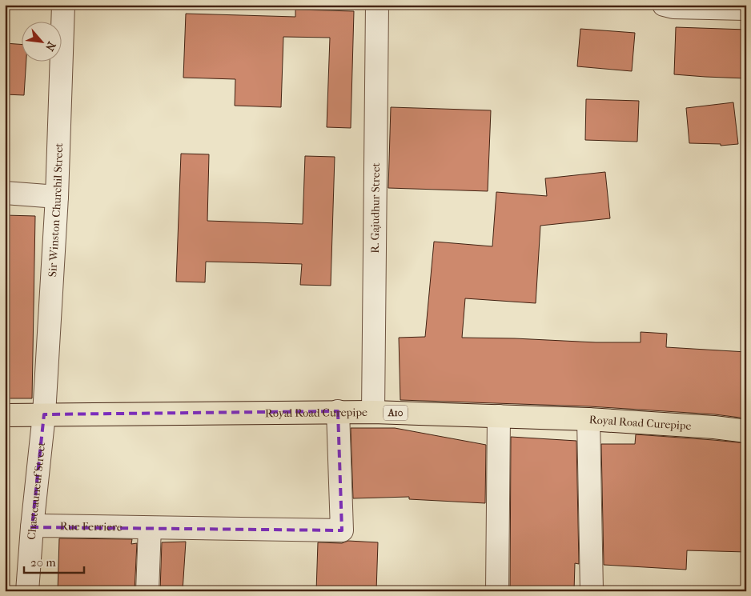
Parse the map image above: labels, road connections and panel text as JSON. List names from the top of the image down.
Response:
{
  "streets": {
    "main road": ["Royal Road Curepipe", "A10"],
    "street": [
      "R. Gajudhur Street",
      "Sir Winston Churchil Street",
      "Chasteauneuf Street",
      "Rue Ferriere"
    ]
  },
  "crossings": [
    ["R. Gajudhur Street", "Royal Road Curepipe"],
    ["Sir Winston Churchil Street", "Royal Road Curepipe"],
    ["Sir Winston Churchil Street", "Chasteauneuf Street"],
    ["Royal Road Curepipe", "Chasteauneuf Street"],
    ["Royal Road Curepipe", "Rue Ferriere"],
    ["Chasteauneuf Street", "Rue Ferriere"]
  ],
  "scale_bar": "20 m",
  "north": "bottom right"
}
